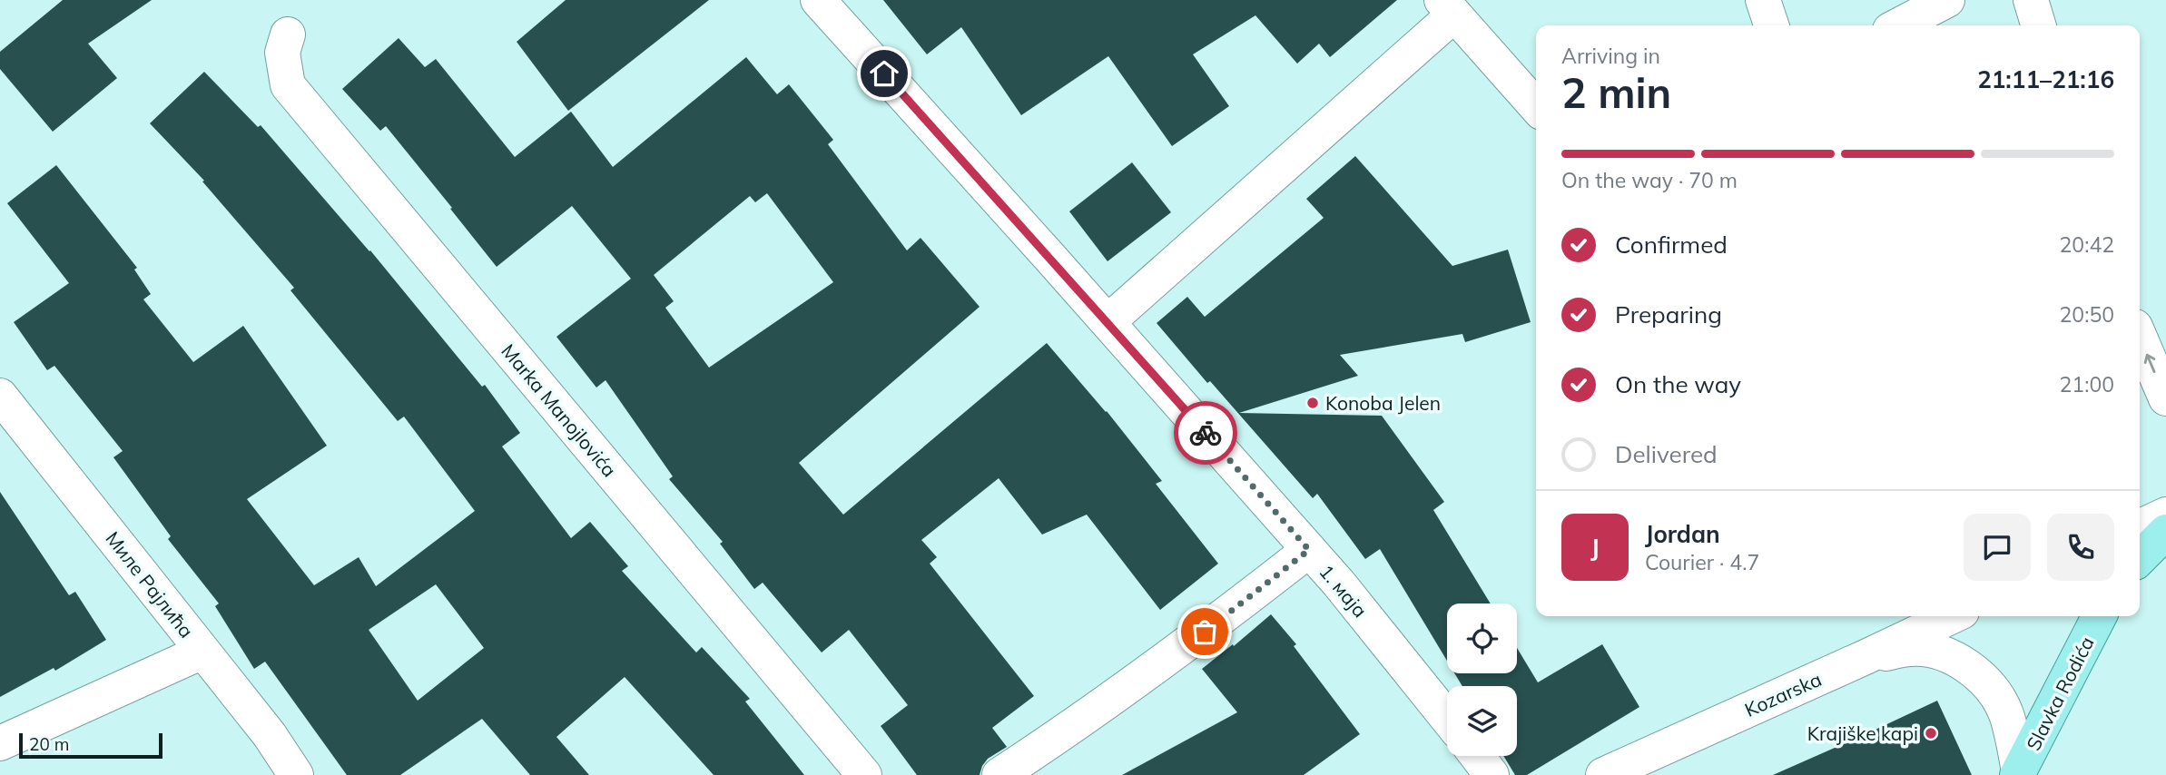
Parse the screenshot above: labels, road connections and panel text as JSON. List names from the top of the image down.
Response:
{
  "streets": {
    "main road": ["Slavka Rodića"],
    "street": [
      "Marka Manojlovića",
      "Миле Рајлића",
      "1. маја",
      "Kozarska"
    ]
  },
  "places": ["Konoba Jelen", "Krajiške kapi"],
  "scale_bar": "20 m",
  "page": {
    "heading": ["2 min", "Arriving in", "21:11–21:16"],
    "panel": ["Jordan", "Courier · 4.7"],
    "bar": "On the way · 70 m",
    "list": [
      ["Confirmed", "20:42"],
      ["Preparing", "20:50"],
      ["On the way", "21:00"],
      "Delivered"
    ],
    "round": "J",
    "scale": "20 m"
  }
}
